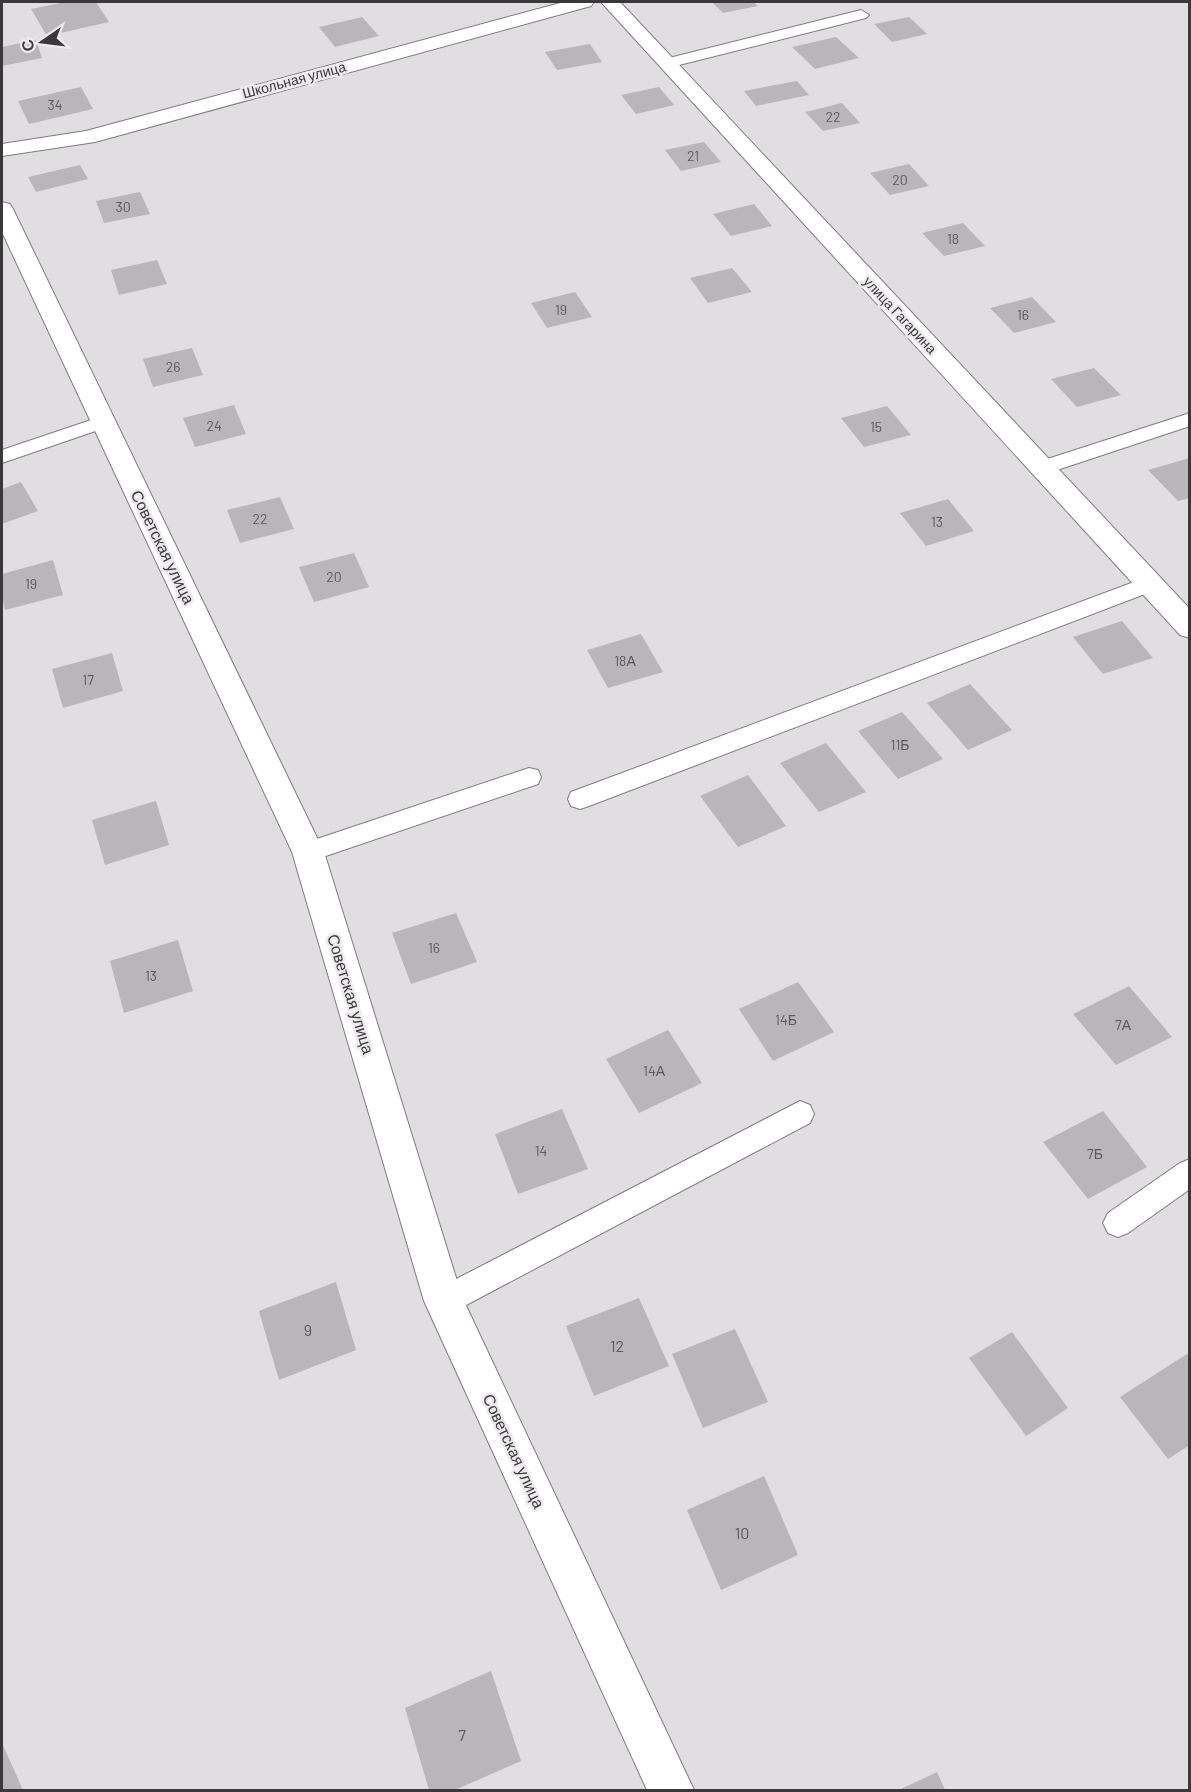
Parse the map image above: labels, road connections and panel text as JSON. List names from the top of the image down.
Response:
{
  "streets": {
    "street": ["Школьная улица", "улица Гагарина", "Советская улица"]
  },
  "house_numbers": [
    "34",
    "22",
    "21",
    "20",
    "30",
    "18",
    "19",
    "16",
    "26",
    "24",
    "15",
    "22",
    "13",
    "20",
    "19",
    "18А",
    "17",
    "11Б",
    "16",
    "13",
    "14Б",
    "7А",
    "14А",
    "14",
    "7Б",
    "9",
    "12",
    "10",
    "7"
  ],
  "north": "left"
}
